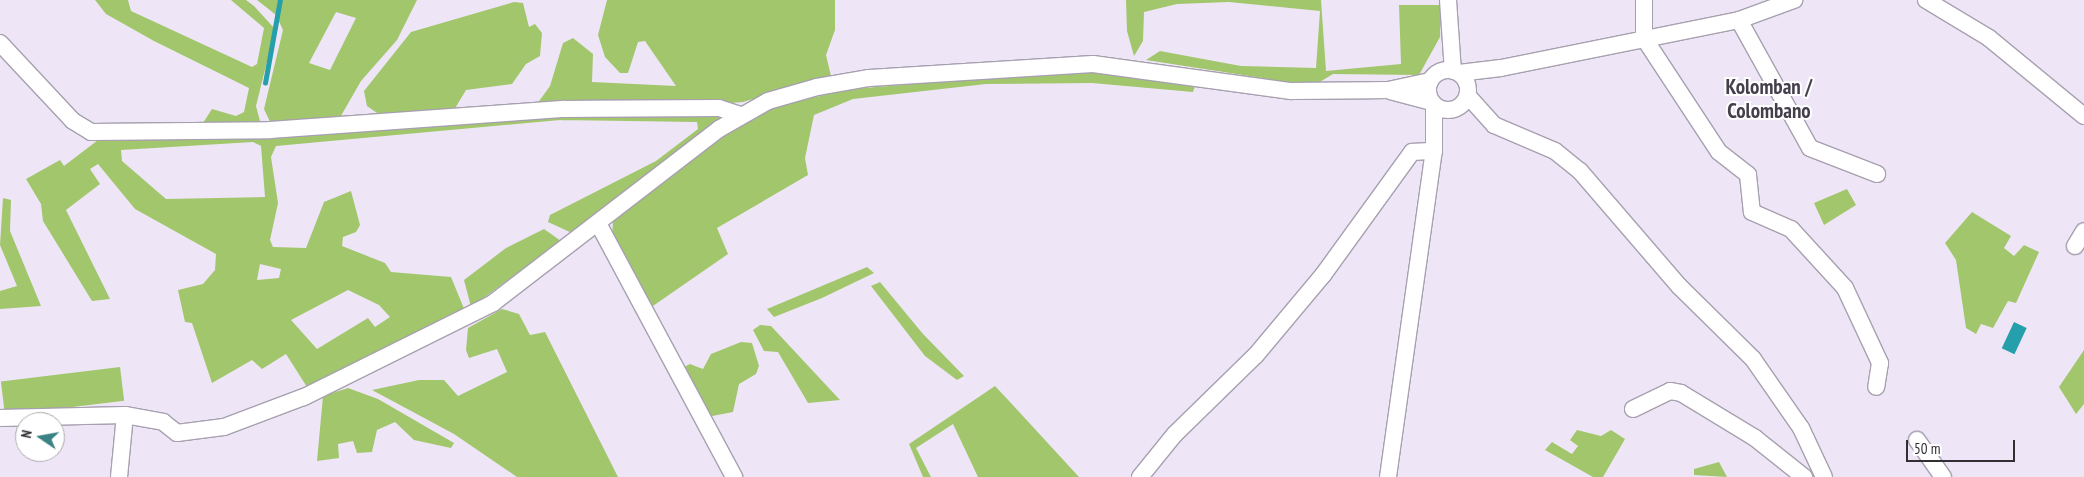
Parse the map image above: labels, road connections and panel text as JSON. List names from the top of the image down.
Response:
{
  "districts": ["Kolomban / Colombano"],
  "scale_bar": "50 m",
  "north": "left"
}
